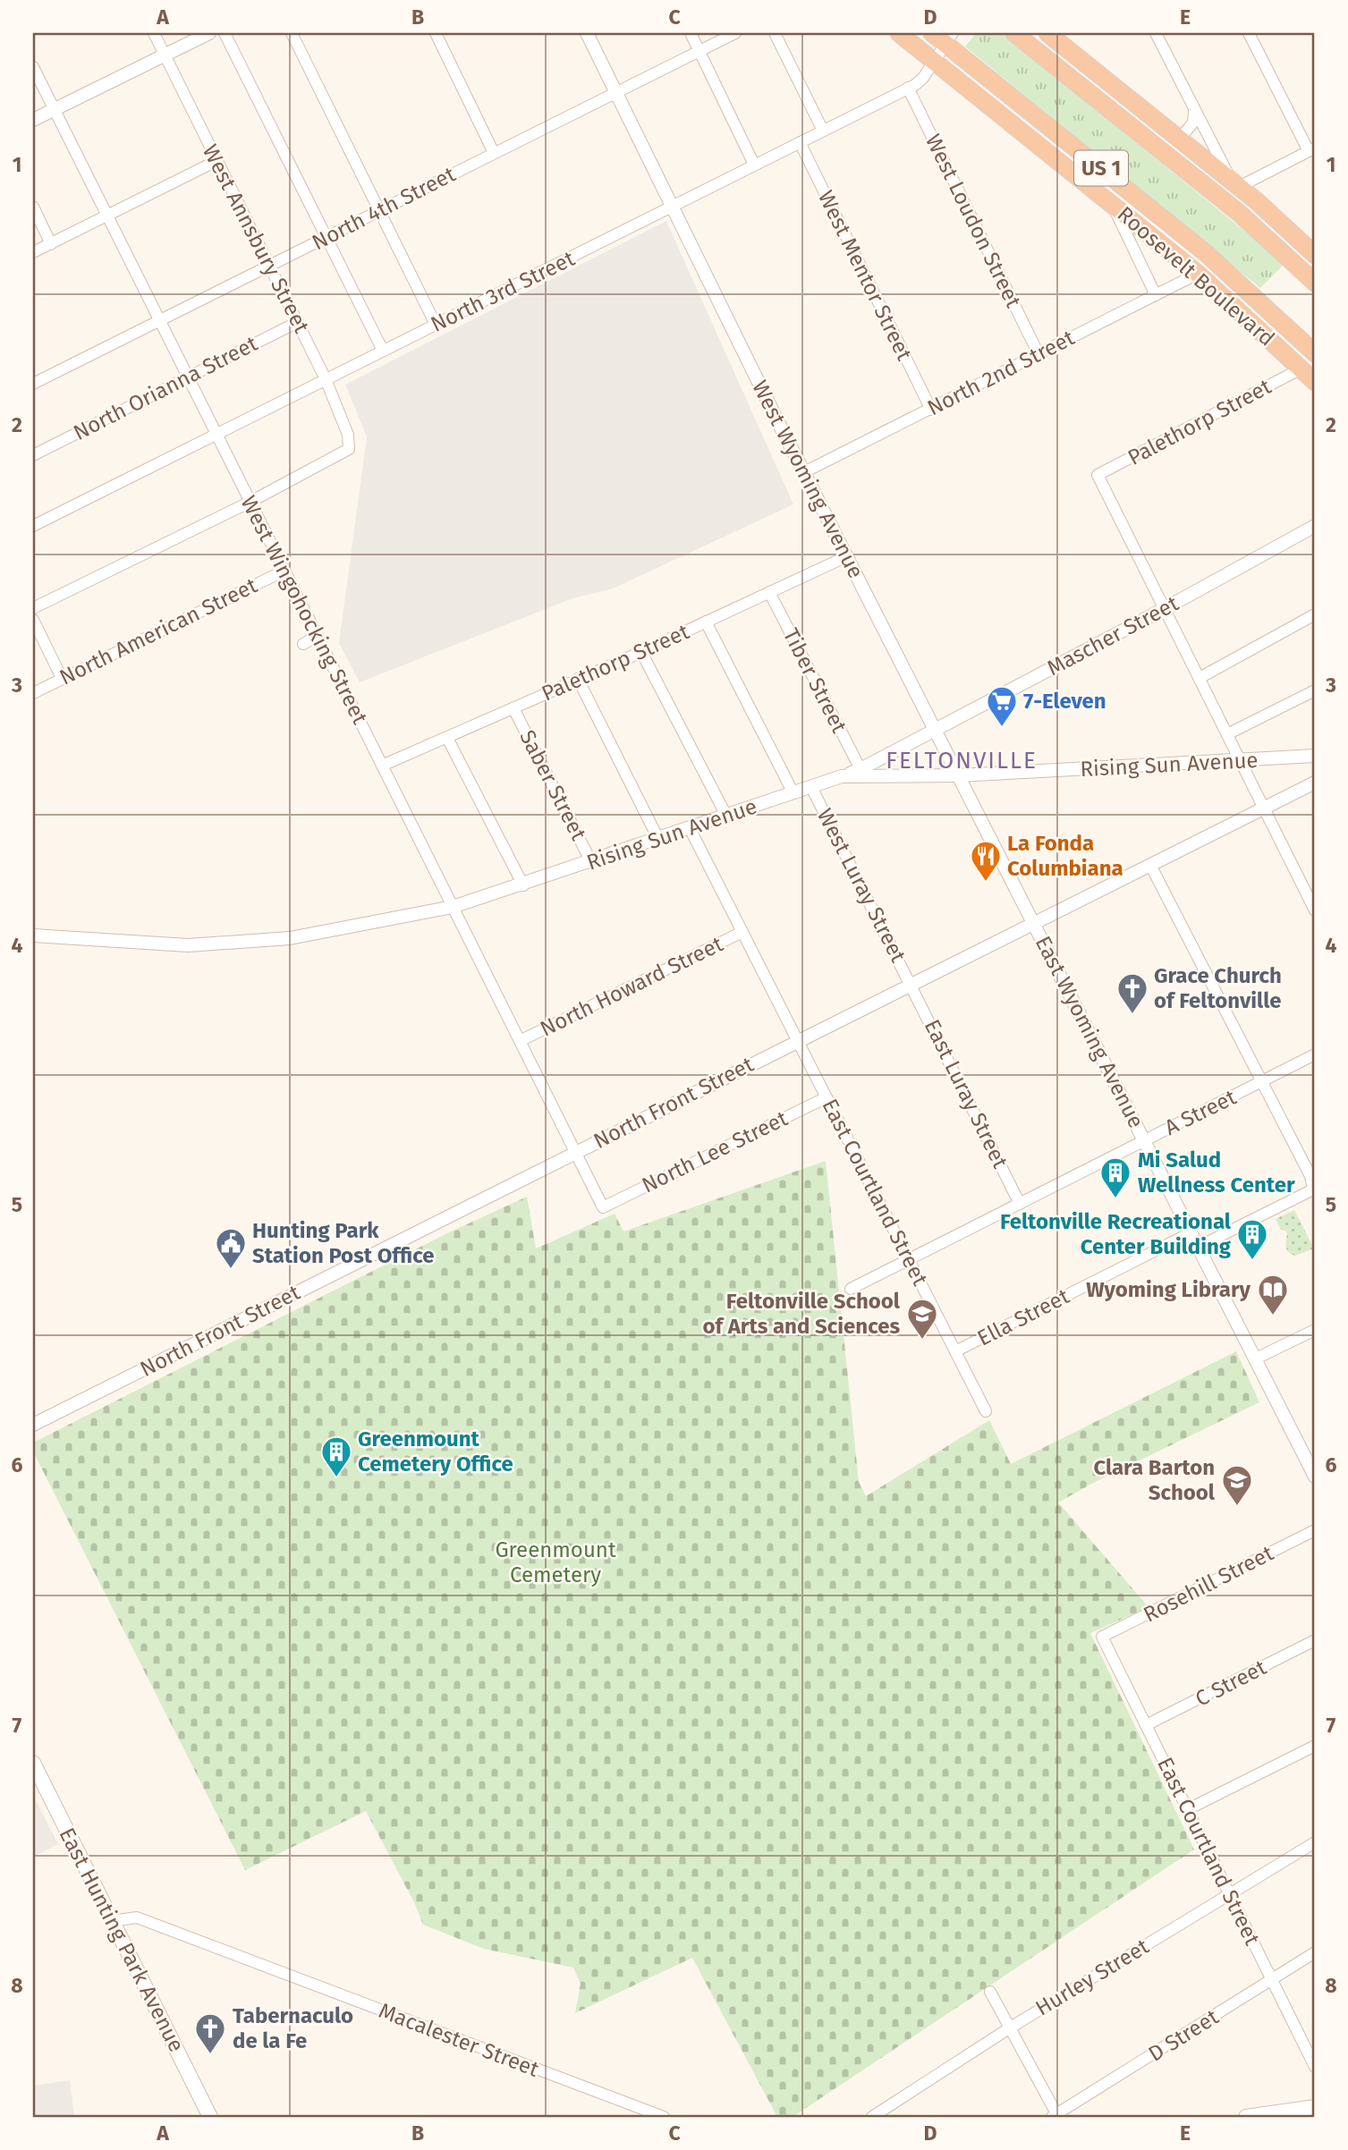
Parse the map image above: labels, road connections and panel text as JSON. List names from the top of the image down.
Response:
{
  "streets": {
    "highway": ["US 1", "Roosevelt Boulevard"],
    "main road": ["East Hunting Park Avenue"],
    "street": [
      "North 4th Street",
      "West Loudon Street",
      "West Annsbury Street",
      "West Mentor Street",
      "North 3rd Street",
      "North 2nd Street",
      "North Orianna Street",
      "Palethorp Street",
      "West Wyoming Avenue",
      "West Wingohocking Street",
      "North American Street",
      "Mascher Street",
      "Tiber Street",
      "Rising Sun Avenue",
      "Saber Street",
      "West Luray Street",
      "North Howard Street",
      "East Wyoming Avenue",
      "East Luray Street",
      "North Front Street",
      "A Street",
      "North Lee Street",
      "East Courtland Street",
      "Ella Street",
      "Rosehill Street",
      "C Street",
      "Hurley Street",
      "D Street",
      "Macalester Street"
    ]
  },
  "crossings": [
    ["North 4th Street", "West Annsbury Street"],
    ["North 4th Street", "West Wyoming Avenue"],
    ["North 4th Street", "West Wingohocking Street"],
    ["West Loudon Street", "North 3rd Street"],
    ["West Loudon Street", "North 2nd Street"],
    ["West Annsbury Street", "North 3rd Street"],
    ["West Annsbury Street", "North Orianna Street"],
    ["West Annsbury Street", "West Wingohocking Street"],
    ["West Mentor Street", "North 3rd Street"],
    ["West Mentor Street", "North 2nd Street"],
    ["Roosevelt Boulevard", "North 3rd Street"],
    ["Roosevelt Boulevard", "North 2nd Street"],
    ["Roosevelt Boulevard", "Palethorp Street"],
    ["North 3rd Street", "West Wyoming Avenue"],
    ["North 3rd Street", "West Wingohocking Street"],
    ["North 2nd Street", "West Wyoming Avenue"],
    ["North Orianna Street", "West Wingohocking Street"],
    ["Palethorp Street", "West Wyoming Avenue"],
    ["Palethorp Street", "West Wingohocking Street"],
    ["Palethorp Street", "Mascher Street"],
    ["Palethorp Street", "Tiber Street"],
    ["Palethorp Street", "Saber Street"],
    ["Palethorp Street", "West Luray Street"],
    ["West Wyoming Avenue", "Mascher Street"],
    ["West Wyoming Avenue", "Rising Sun Avenue"],
    ["West Wyoming Avenue", "East Wyoming Avenue"],
    ["West Wyoming Avenue", "North Front Street"],
    ["West Wingohocking Street", "North American Street"],
    ["West Wingohocking Street", "Rising Sun Avenue"],
    ["West Wingohocking Street", "North Howard Street"],
    ["West Wingohocking Street", "North Front Street"],
    ["West Wingohocking Street", "North Lee Street"],
    ["Mascher Street", "Tiber Street"],
    ["Mascher Street", "Rising Sun Avenue"],
    ["Rising Sun Avenue", "Saber Street"],
    ["Rising Sun Avenue", "West Luray Street"],
    ["Rising Sun Avenue", "East Courtland Street"],
    ["West Luray Street", "East Luray Street"],
    ["West Luray Street", "North Front Street"],
    ["North Howard Street", "East Courtland Street"],
    ["East Wyoming Avenue", "North Front Street"],
    ["East Wyoming Avenue", "A Street"],
    ["East Wyoming Avenue", "Ella Street"],
    ["East Luray Street", "North Front Street"],
    ["East Luray Street", "A Street"],
    ["North Front Street", "East Courtland Street"],
    ["A Street", "East Courtland Street"],
    ["North Lee Street", "East Courtland Street"],
    ["East Courtland Street", "Ella Street"],
    ["East Courtland Street", "Rosehill Street"],
    ["East Courtland Street", "C Street"],
    ["East Courtland Street", "Hurley Street"],
    ["East Courtland Street", "D Street"],
    ["East Hunting Park Avenue", "Macalester Street"]
  ],
  "districts": ["FELTONVILLE"],
  "parks": ["Greenmount Cemetery"],
  "places": {
    "supermarket": ["7-Eleven"],
    "restaurant": ["La Fonda Columbiana"],
    "church": ["Grace Church of Feltonville", "Tabernaculo de la Fe"],
    "building": ["Mi Salud Wellness Center", "Feltonville Recreational Center Building", "Greenmount Cemetery Office"],
    "public building": ["Hunting Park Station Post Office"],
    "library": ["Wyoming Library"],
    "school or university": ["Feltonville School of Arts and Sciences", "Clara Barton School"]
  },
  "grid": {
    "columns": [
      "A",
      "B",
      "C",
      "D",
      "E"
    ],
    "rows": [
      "1",
      "2",
      "3",
      "4",
      "5",
      "6",
      "7",
      "8"
    ]
  }
}
